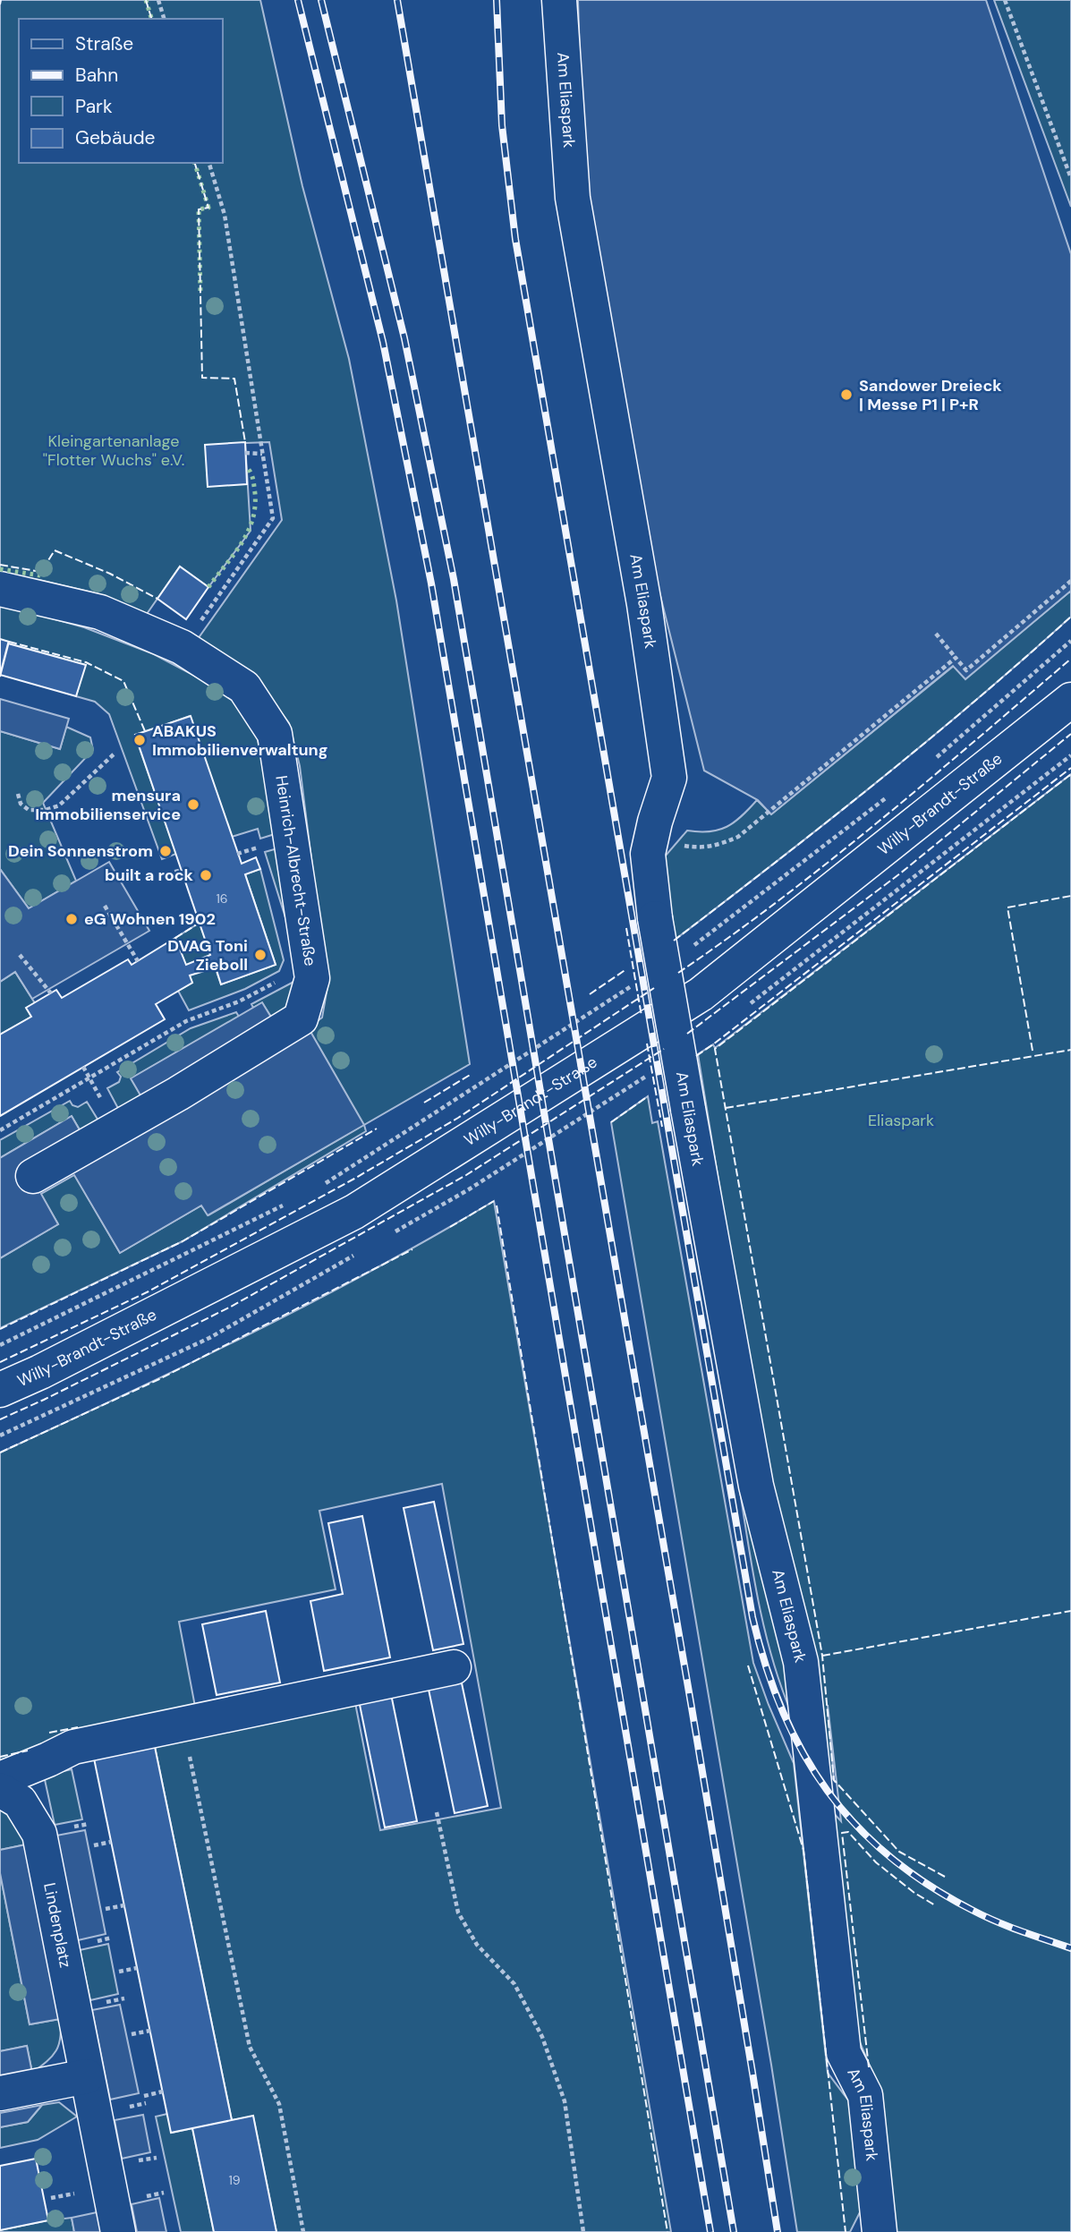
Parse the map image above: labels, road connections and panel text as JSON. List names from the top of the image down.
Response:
{
  "streets": {
    "main road": [
      "Am Eliaspark",
      "Willy-Brandt-Straße",
      "Heinrich-Albrecht-Straße",
      "Lindenplatz"
    ]
  },
  "parks": ["Kleingartenanlage \"Flotter Wuchs\" e.V.", "Eliaspark"],
  "places": [
    "Sandower Dreieck | Messe P1 | P+R",
    "ABAKUS Immobilienverwaltung",
    "mensura Immobilienservice",
    "Dein Sonnenstrom",
    "built a rock",
    "eG Wohnen 1902",
    "DVAG Toni Zieboll"
  ],
  "house_numbers": ["16", "19"],
  "legend": [
    "Straße",
    "Bahn",
    "Park",
    "Gebäude"
  ]
}
